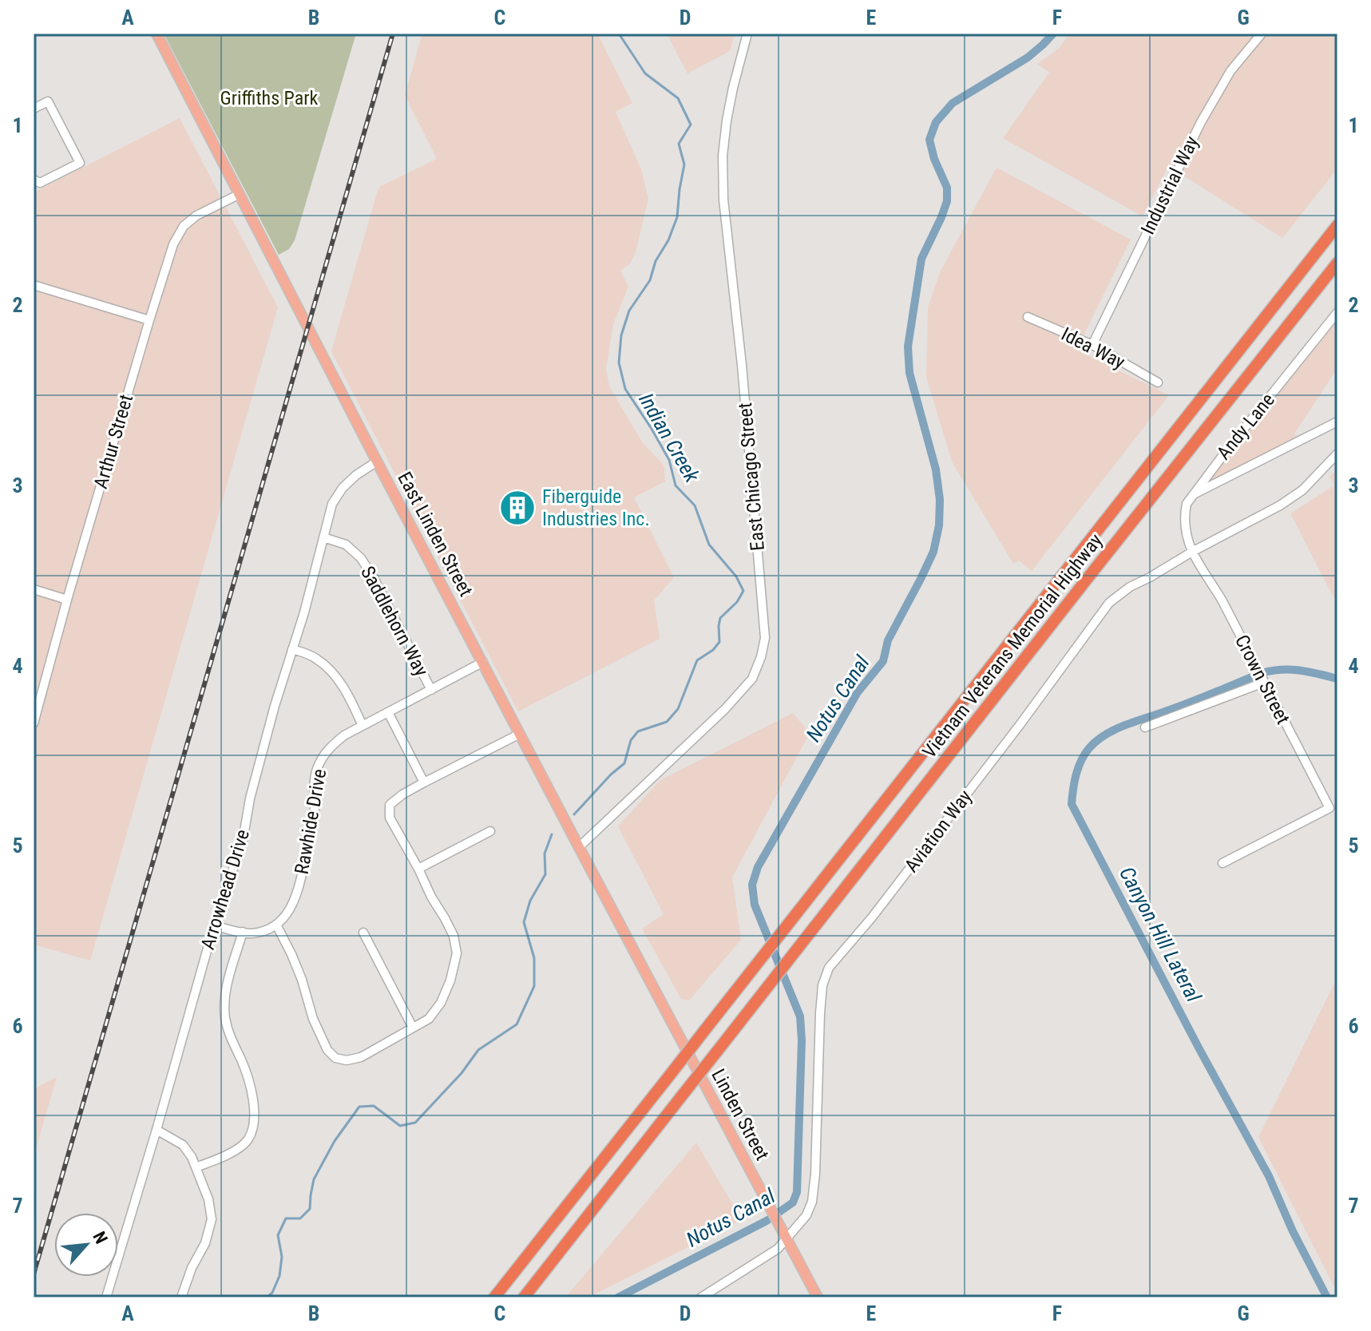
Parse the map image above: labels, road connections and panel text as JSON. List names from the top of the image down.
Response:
{
  "streets": {
    "highway": ["Vietnam Veterans Memorial Highway"],
    "main road": ["East Linden Street", "Linden Street"],
    "street": [
      "Industrial Way",
      "Idea Way",
      "Andy Lane",
      "Arthur Street",
      "East Chicago Street",
      "Saddlehorn Way",
      "Crown Street",
      "Rawhide Drive",
      "Aviation Way",
      "Arrowhead Drive"
    ]
  },
  "crossings": [
    ["Industrial Way", "Idea Way"],
    ["Andy Lane", "Crown Street"],
    ["Andy Lane", "Aviation Way"],
    ["Arthur Street", "East Linden Street"],
    ["East Chicago Street", "East Linden Street"],
    ["East Linden Street", "Rawhide Drive"],
    ["East Linden Street", "Arrowhead Drive"],
    ["East Linden Street", "Linden Street"],
    ["Saddlehorn Way", "Rawhide Drive"],
    ["Saddlehorn Way", "Arrowhead Drive"],
    ["Crown Street", "Aviation Way"],
    ["Aviation Way", "Linden Street"]
  ],
  "water": ["Indian Creek", "Notus Canal", "Canyon Hill Lateral"],
  "parks": ["Griffiths Park"],
  "places": {
    "building": ["Fiberguide Industries Inc."]
  },
  "north": "top right",
  "grid": {
    "columns": [
      "A",
      "B",
      "C",
      "D",
      "E",
      "F",
      "G"
    ],
    "rows": [
      "1",
      "2",
      "3",
      "4",
      "5",
      "6",
      "7"
    ]
  }
}
